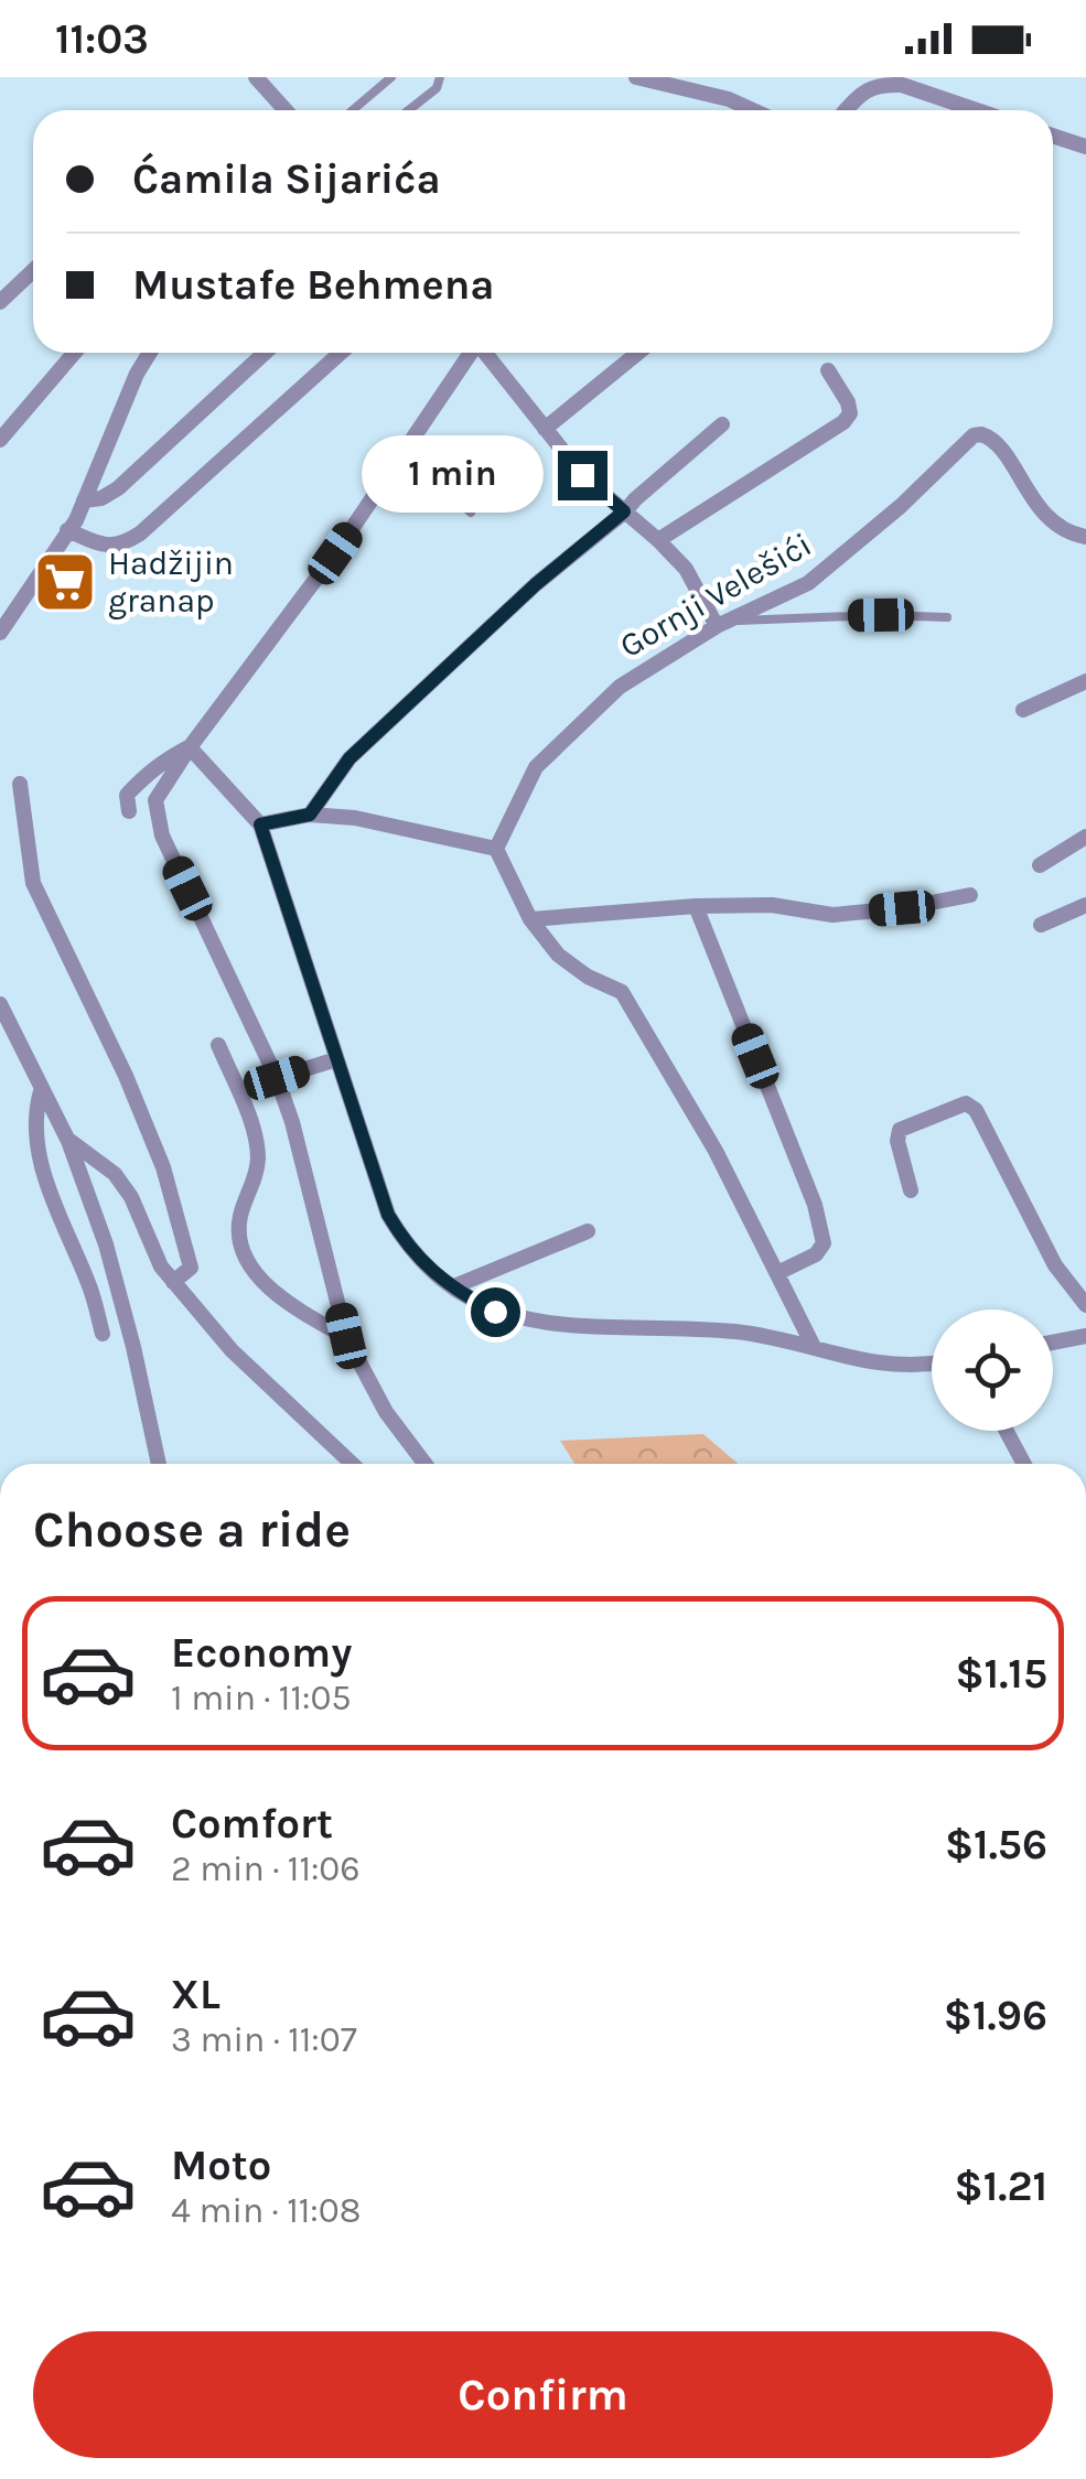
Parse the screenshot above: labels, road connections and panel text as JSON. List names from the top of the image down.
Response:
{
  "streets": {
    "street": ["Gornji Velešići"]
  },
  "places": {
    "supermarket": ["Hadžijin granap"]
  },
  "page": {
    "status": "11:03",
    "banner": ["Ćamila Sijarića", "Mustafe Behmena"],
    "bubble": "1 min",
    "heading": "Choose a ride",
    "list": [
      {
        "name": "Economy",
        "note": "1 min · 11:05",
        "value": "$1.15"
      },
      {
        "name": "Comfort",
        "note": "2 min · 11:06",
        "value": "$1.56"
      },
      {
        "name": "XL",
        "note": "3 min · 11:07",
        "value": "$1.96"
      },
      {
        "name": "Moto",
        "note": "4 min · 11:08",
        "value": "$1.21"
      }
    ],
    "buttons": "Confirm"
  }
}
